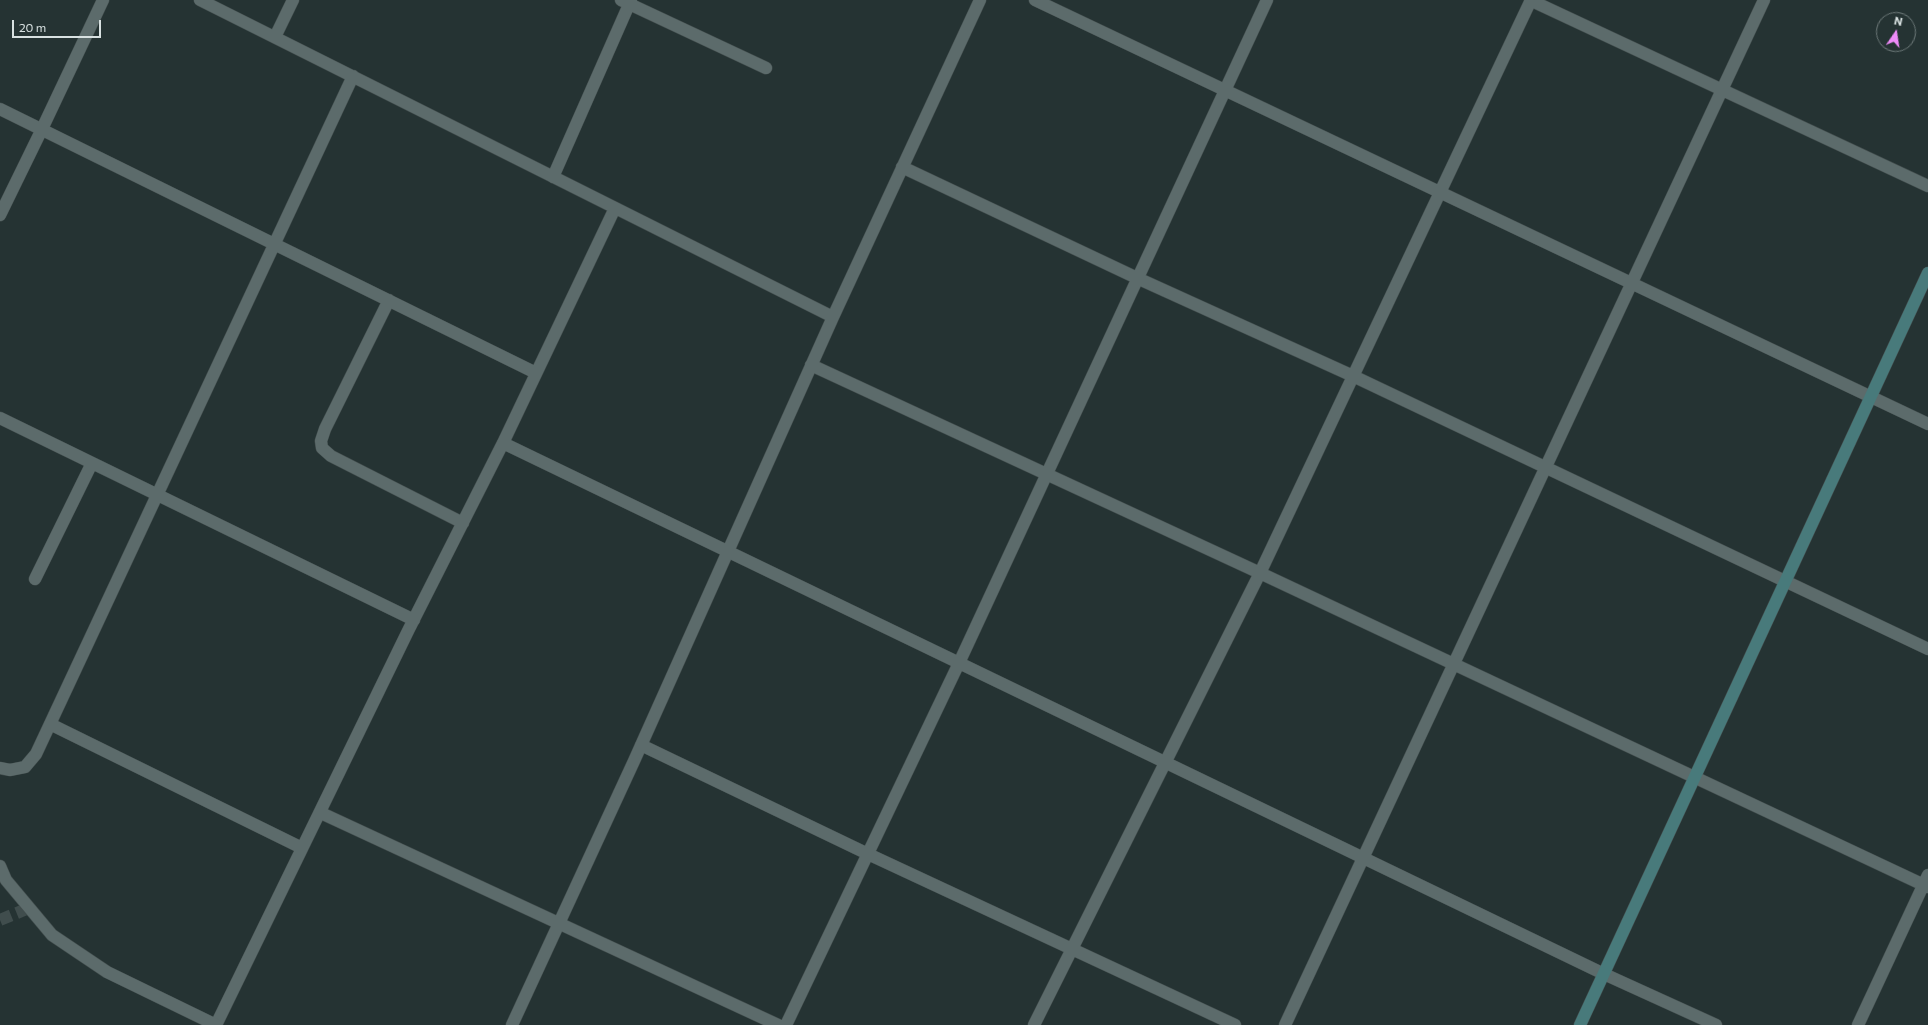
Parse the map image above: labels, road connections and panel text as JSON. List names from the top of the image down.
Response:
{
  "scale_bar": "20 m",
  "north": "top"
}
